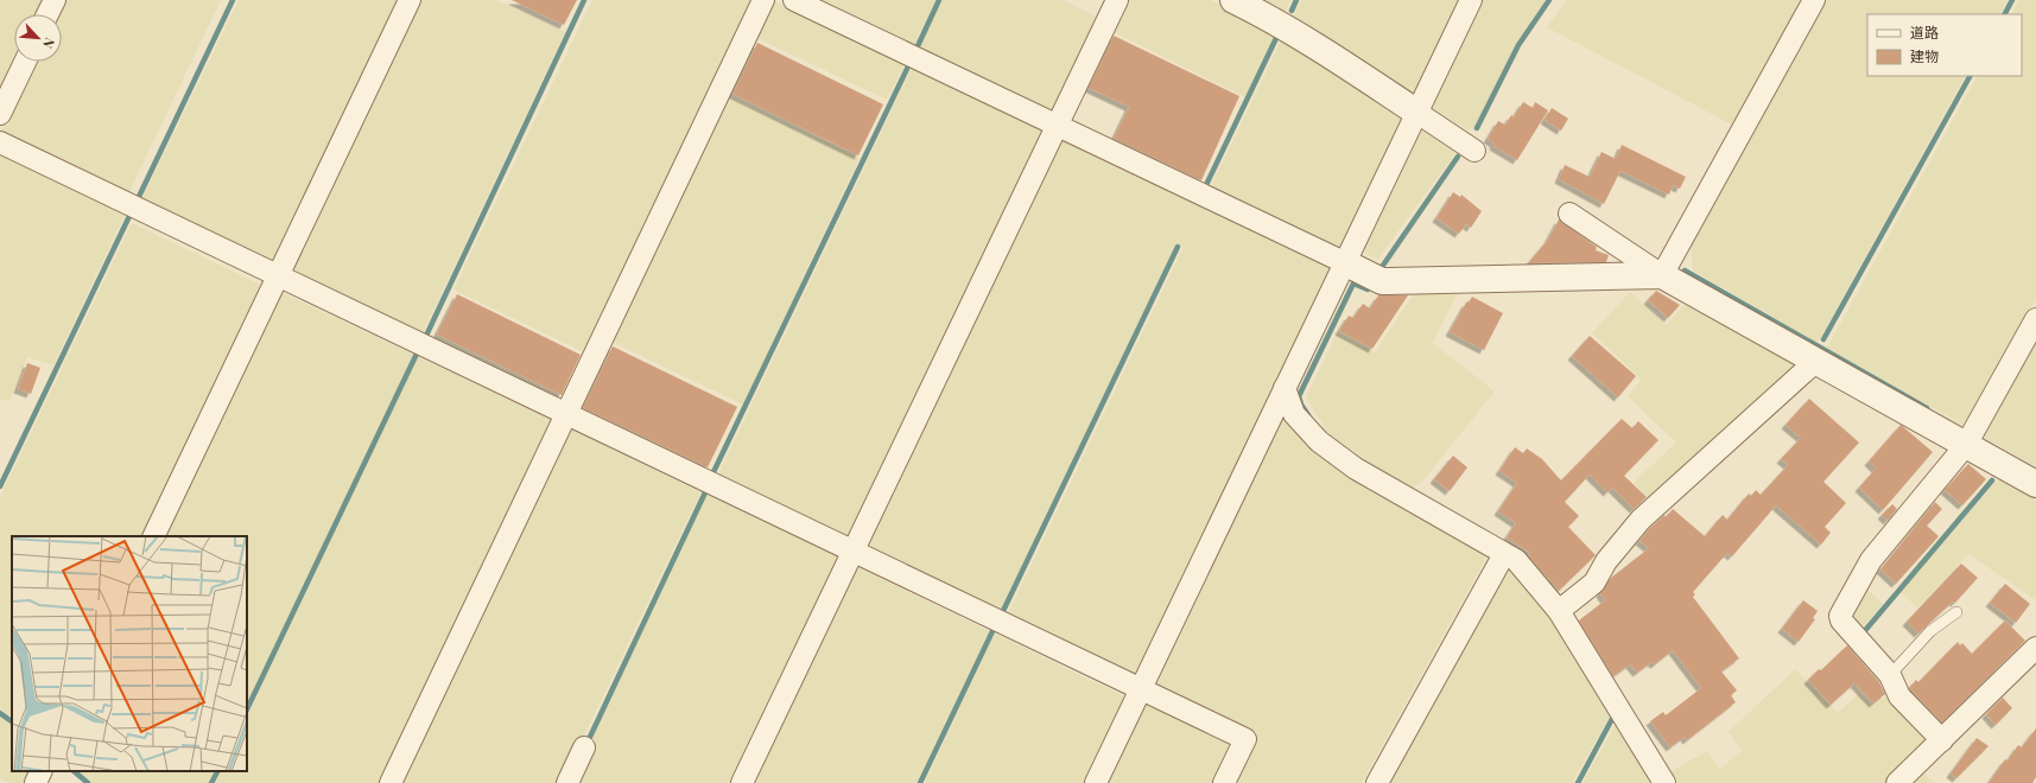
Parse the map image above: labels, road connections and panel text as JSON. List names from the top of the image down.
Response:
{
  "legend": ["道路", "建物"],
  "north": "bottom right"
}
